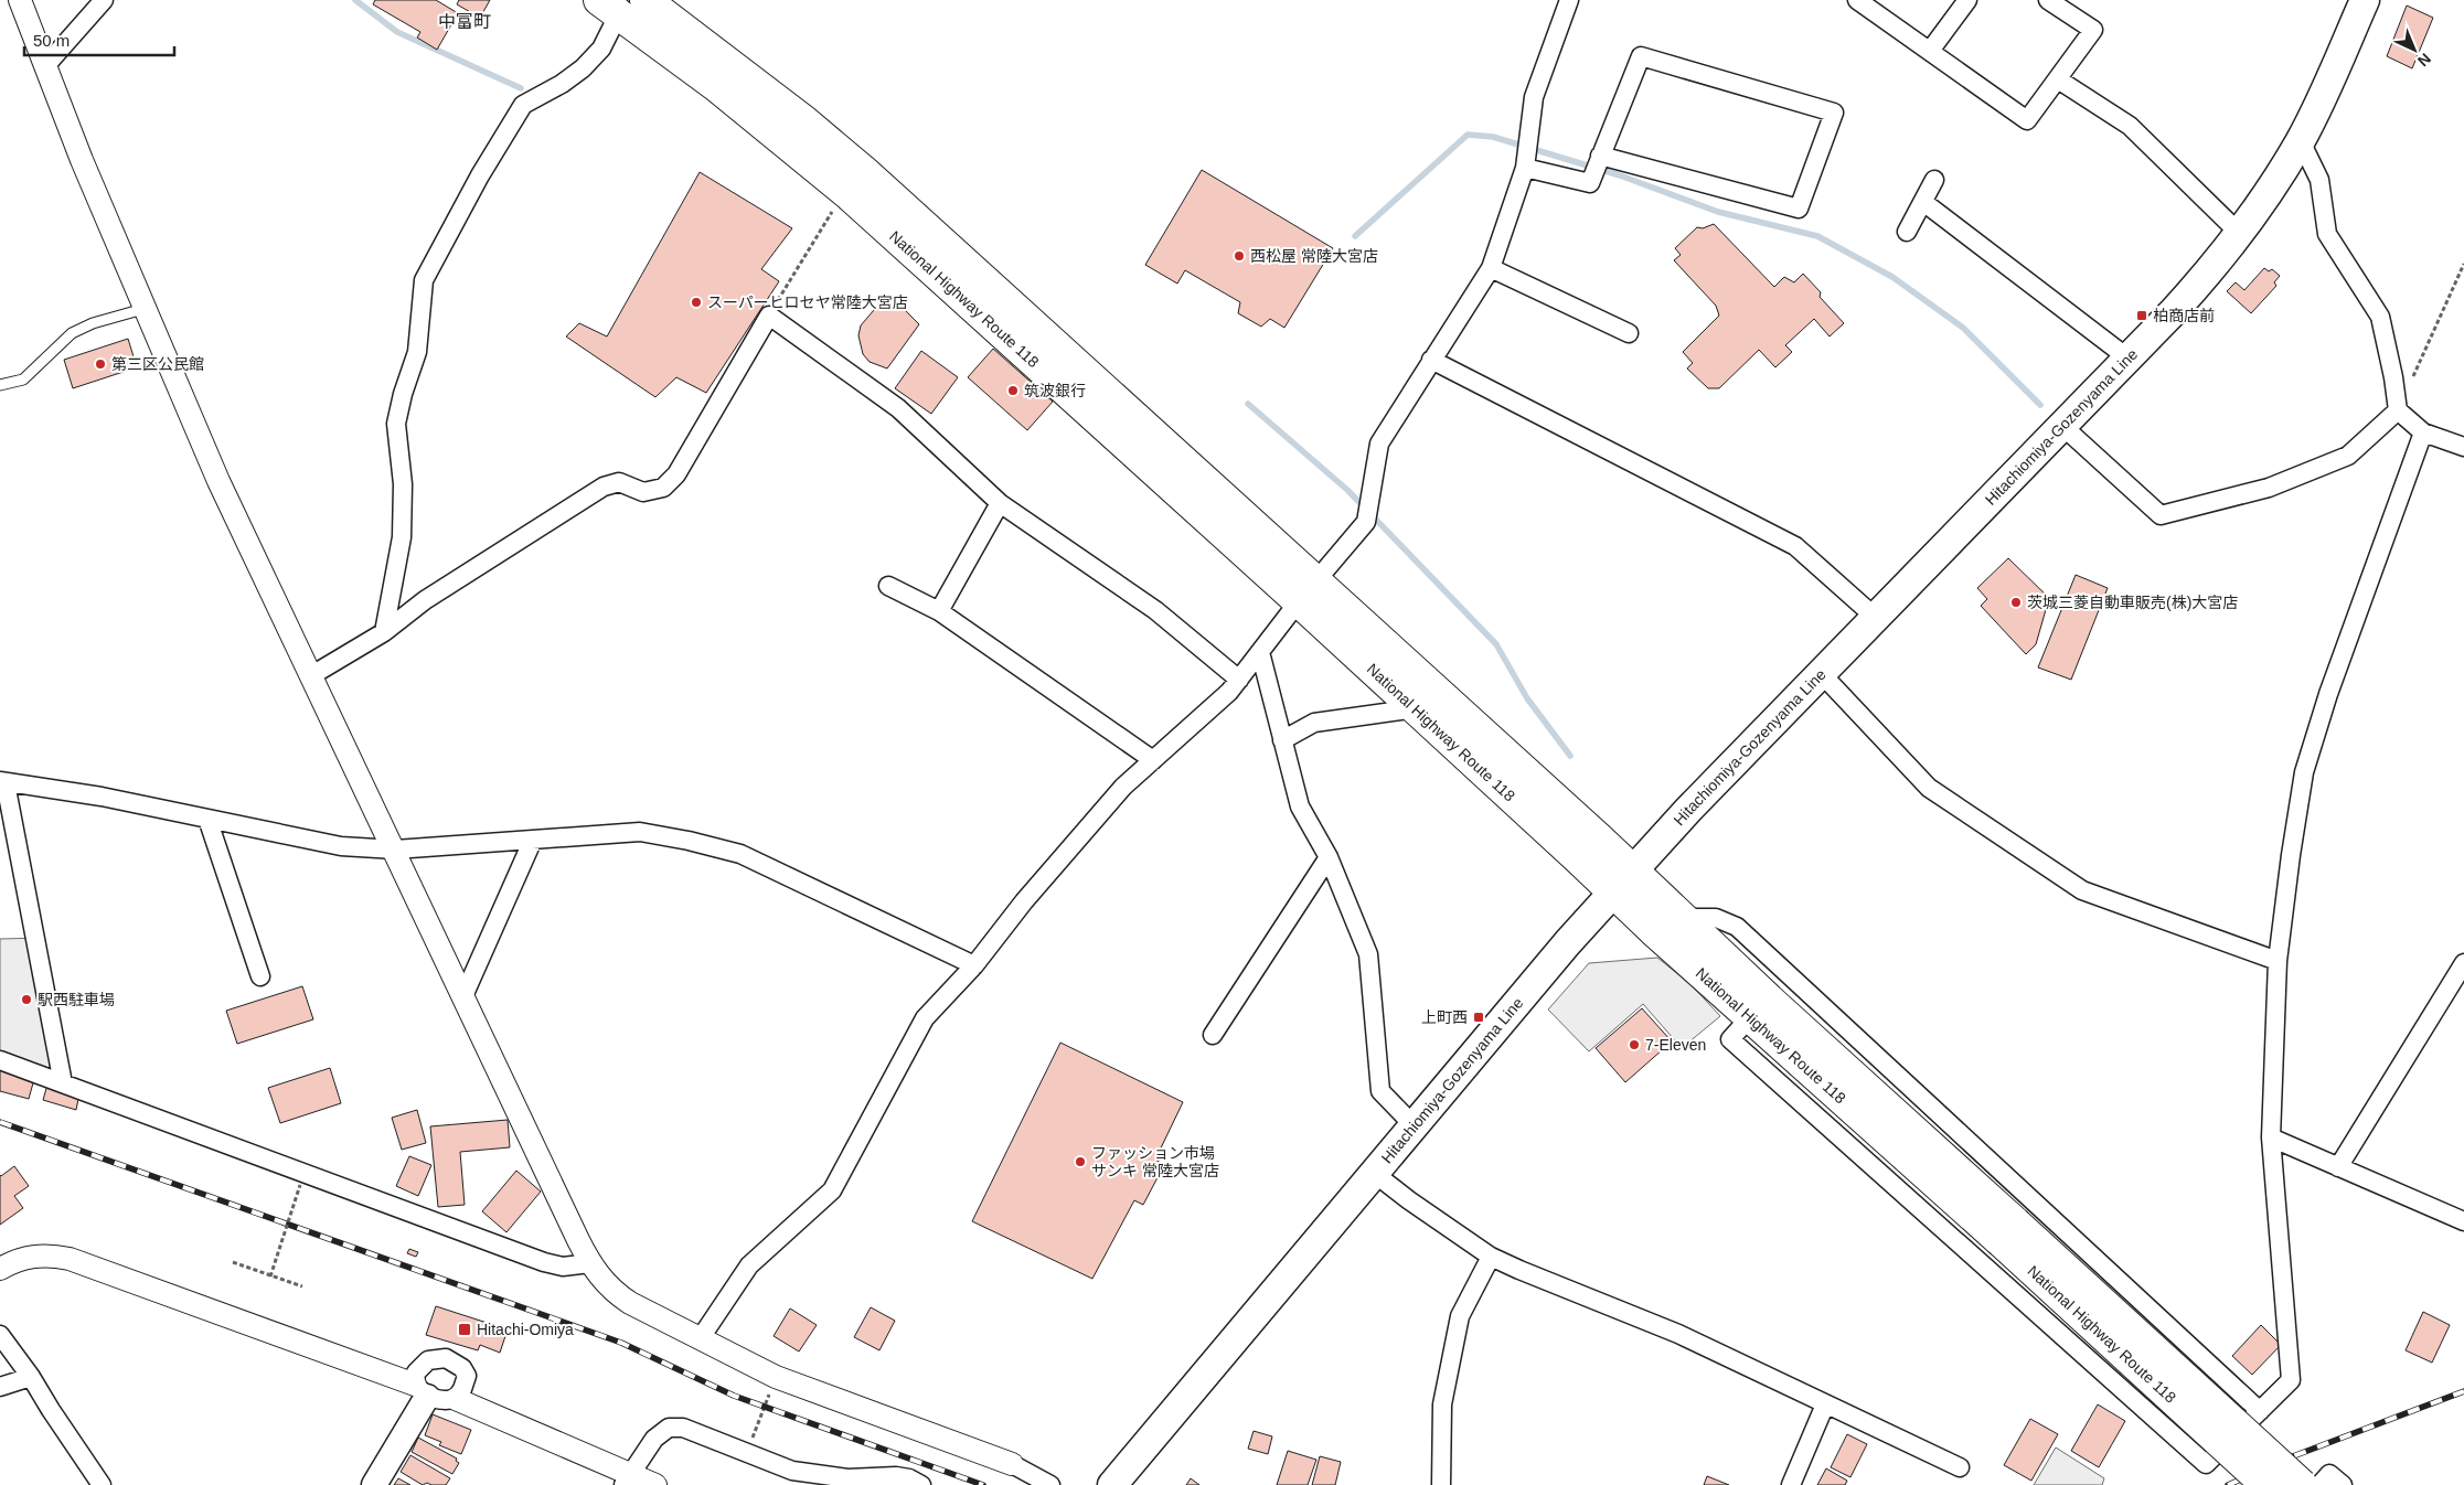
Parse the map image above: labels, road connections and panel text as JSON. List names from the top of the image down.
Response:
{
  "streets": {
    "highway": ["National Highway Route 118"],
    "main road": ["Hitachiomiya-Gozenyama Line"]
  },
  "crossings": [
    ["National Highway Route 118", "Hitachiomiya-Gozenyama Line"]
  ],
  "districts": ["中富町"],
  "places": {
    "other": [
      "西松屋 常陸大宮店",
      "スーパーヒロセヤ常陸大宮店",
      "第三区公民館",
      "筑波銀行",
      "茨城三菱自動車販売(株)大宮店",
      "駅西駐車場",
      "7-Eleven",
      "ファッション市場 サンキ 常陸大宮店"
    ],
    "transit": ["柏商店前", "上町西", "Hitachi-Omiya"]
  },
  "scale_bar": "50 m",
  "north": "bottom right"
}
